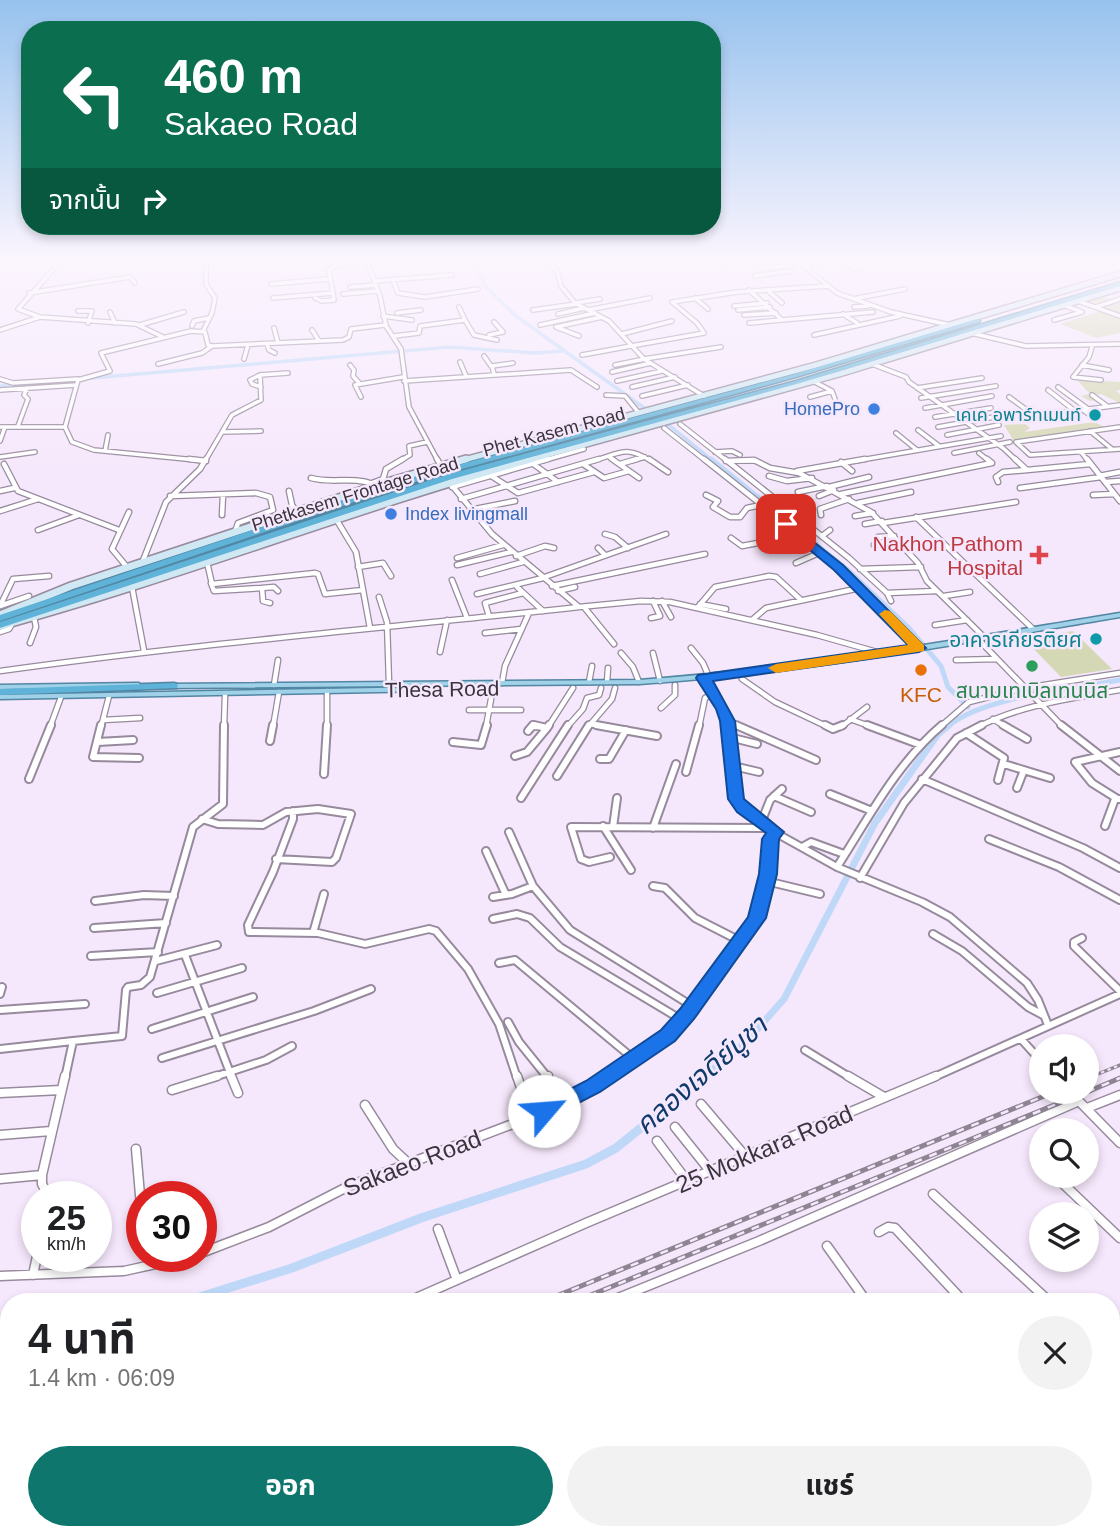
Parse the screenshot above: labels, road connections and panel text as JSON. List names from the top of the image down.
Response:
{
  "streets": {
    "highway": ["Phet Kasem Road"],
    "main road": ["Phetkasem Frontage Road", "Thesa Road"],
    "street": ["25 Mokkara Road", "Sakaeo Road"]
  },
  "crossings": [
    ["Phet Kasem Road", "Phetkasem Frontage Road"]
  ],
  "water": ["คลองเจดีย์บูชา"],
  "places": {
    "other": [
      "HomePro",
      "เคเค อพาร์ทเมนท์",
      "Index livingmall",
      "อาคารเกียรติยศ",
      "สนามเทเบิลเทนนิส",
      "KFC"
    ],
    "health": ["Nakhon Pathom Hospital"]
  },
  "page": {
    "turn": ["460 m", "Sakaeo Road"],
    "then": "จากนั้น",
    "speed": "25 km/h",
    "limit": "30",
    "heading": ["4 นาที", "1.4 km · 06:09"],
    "buttons": ["ออก", "แชร์"]
  }
}
